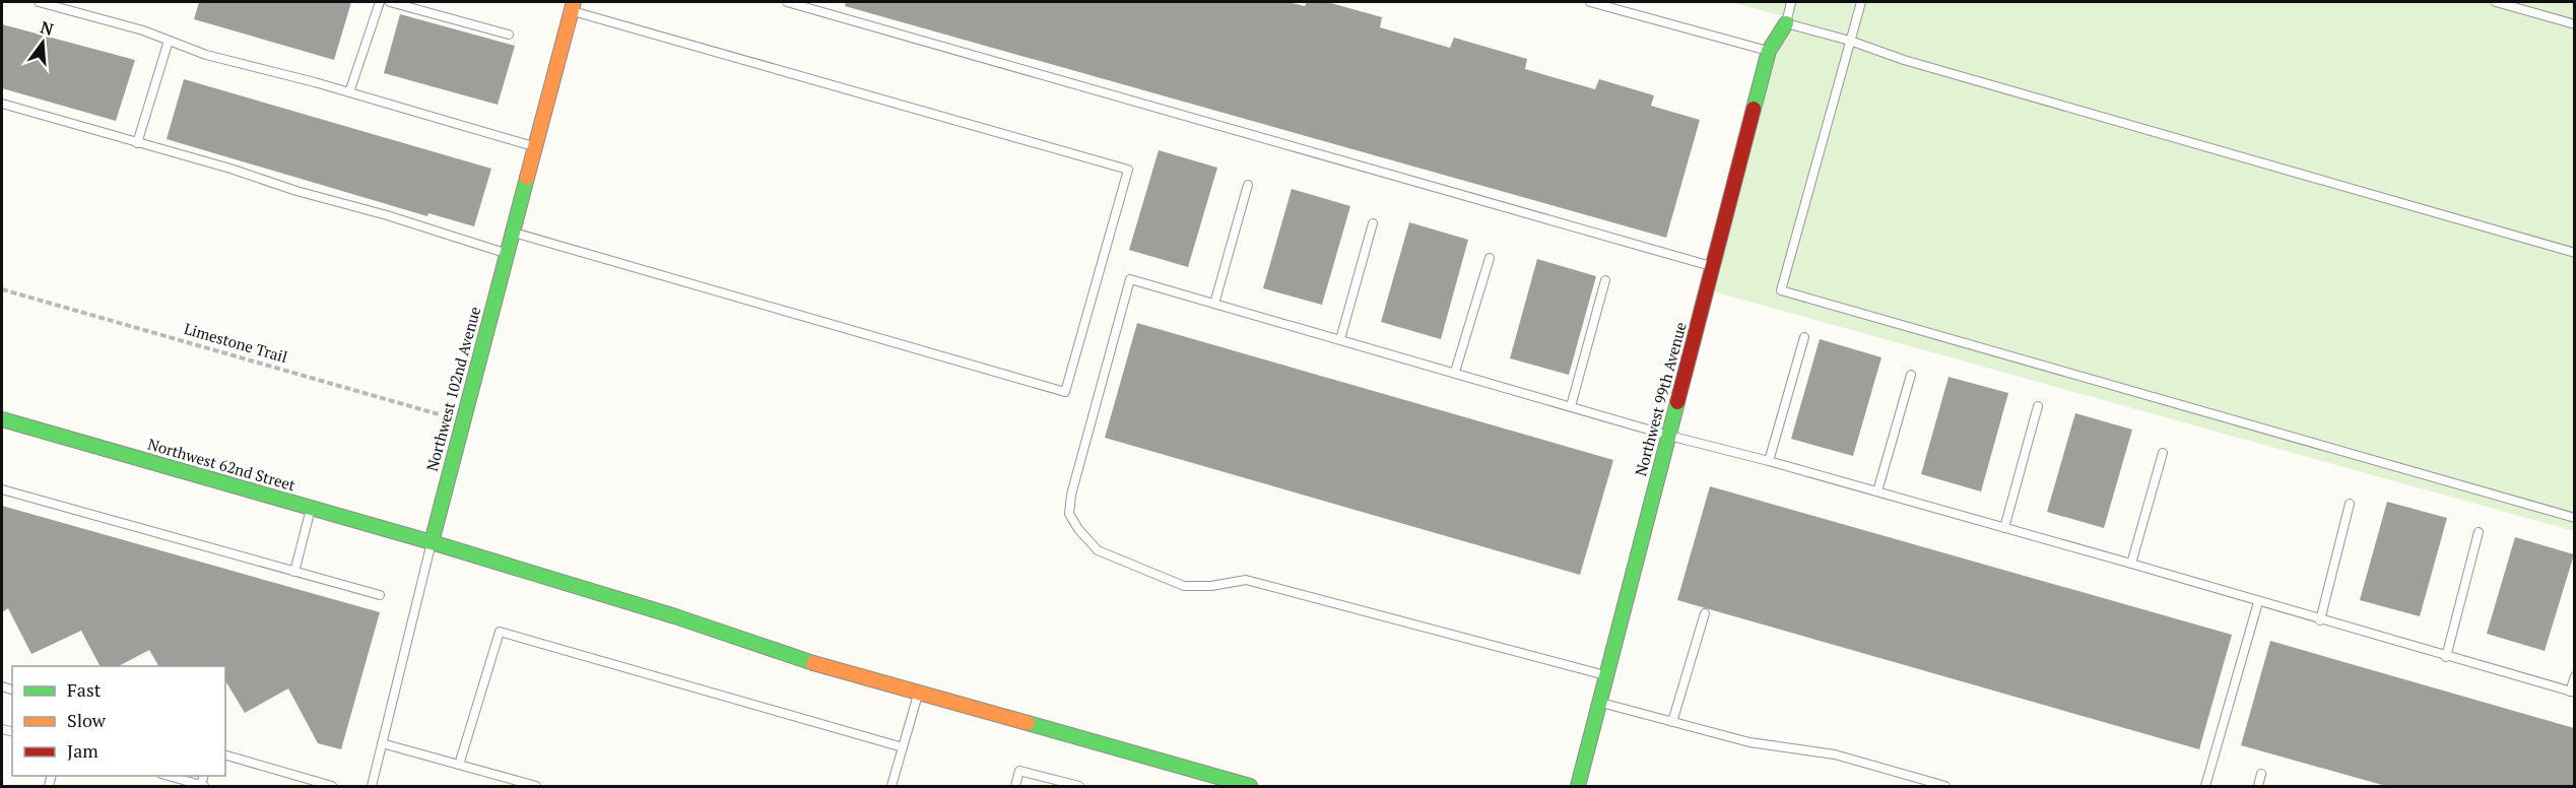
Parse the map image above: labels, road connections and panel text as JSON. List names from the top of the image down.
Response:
{
  "streets": {
    "street": ["Northwest 102nd Avenue", "Northwest 99th Avenue", "Northwest 62nd Street"],
    "path": ["Limestone Trail"]
  },
  "crossings": [
    ["Limestone Trail", "Northwest 102nd Avenue"],
    ["Northwest 102nd Avenue", "Northwest 62nd Street"]
  ],
  "legend": ["Fast", "Slow", "Jam"],
  "north": "top"
}
